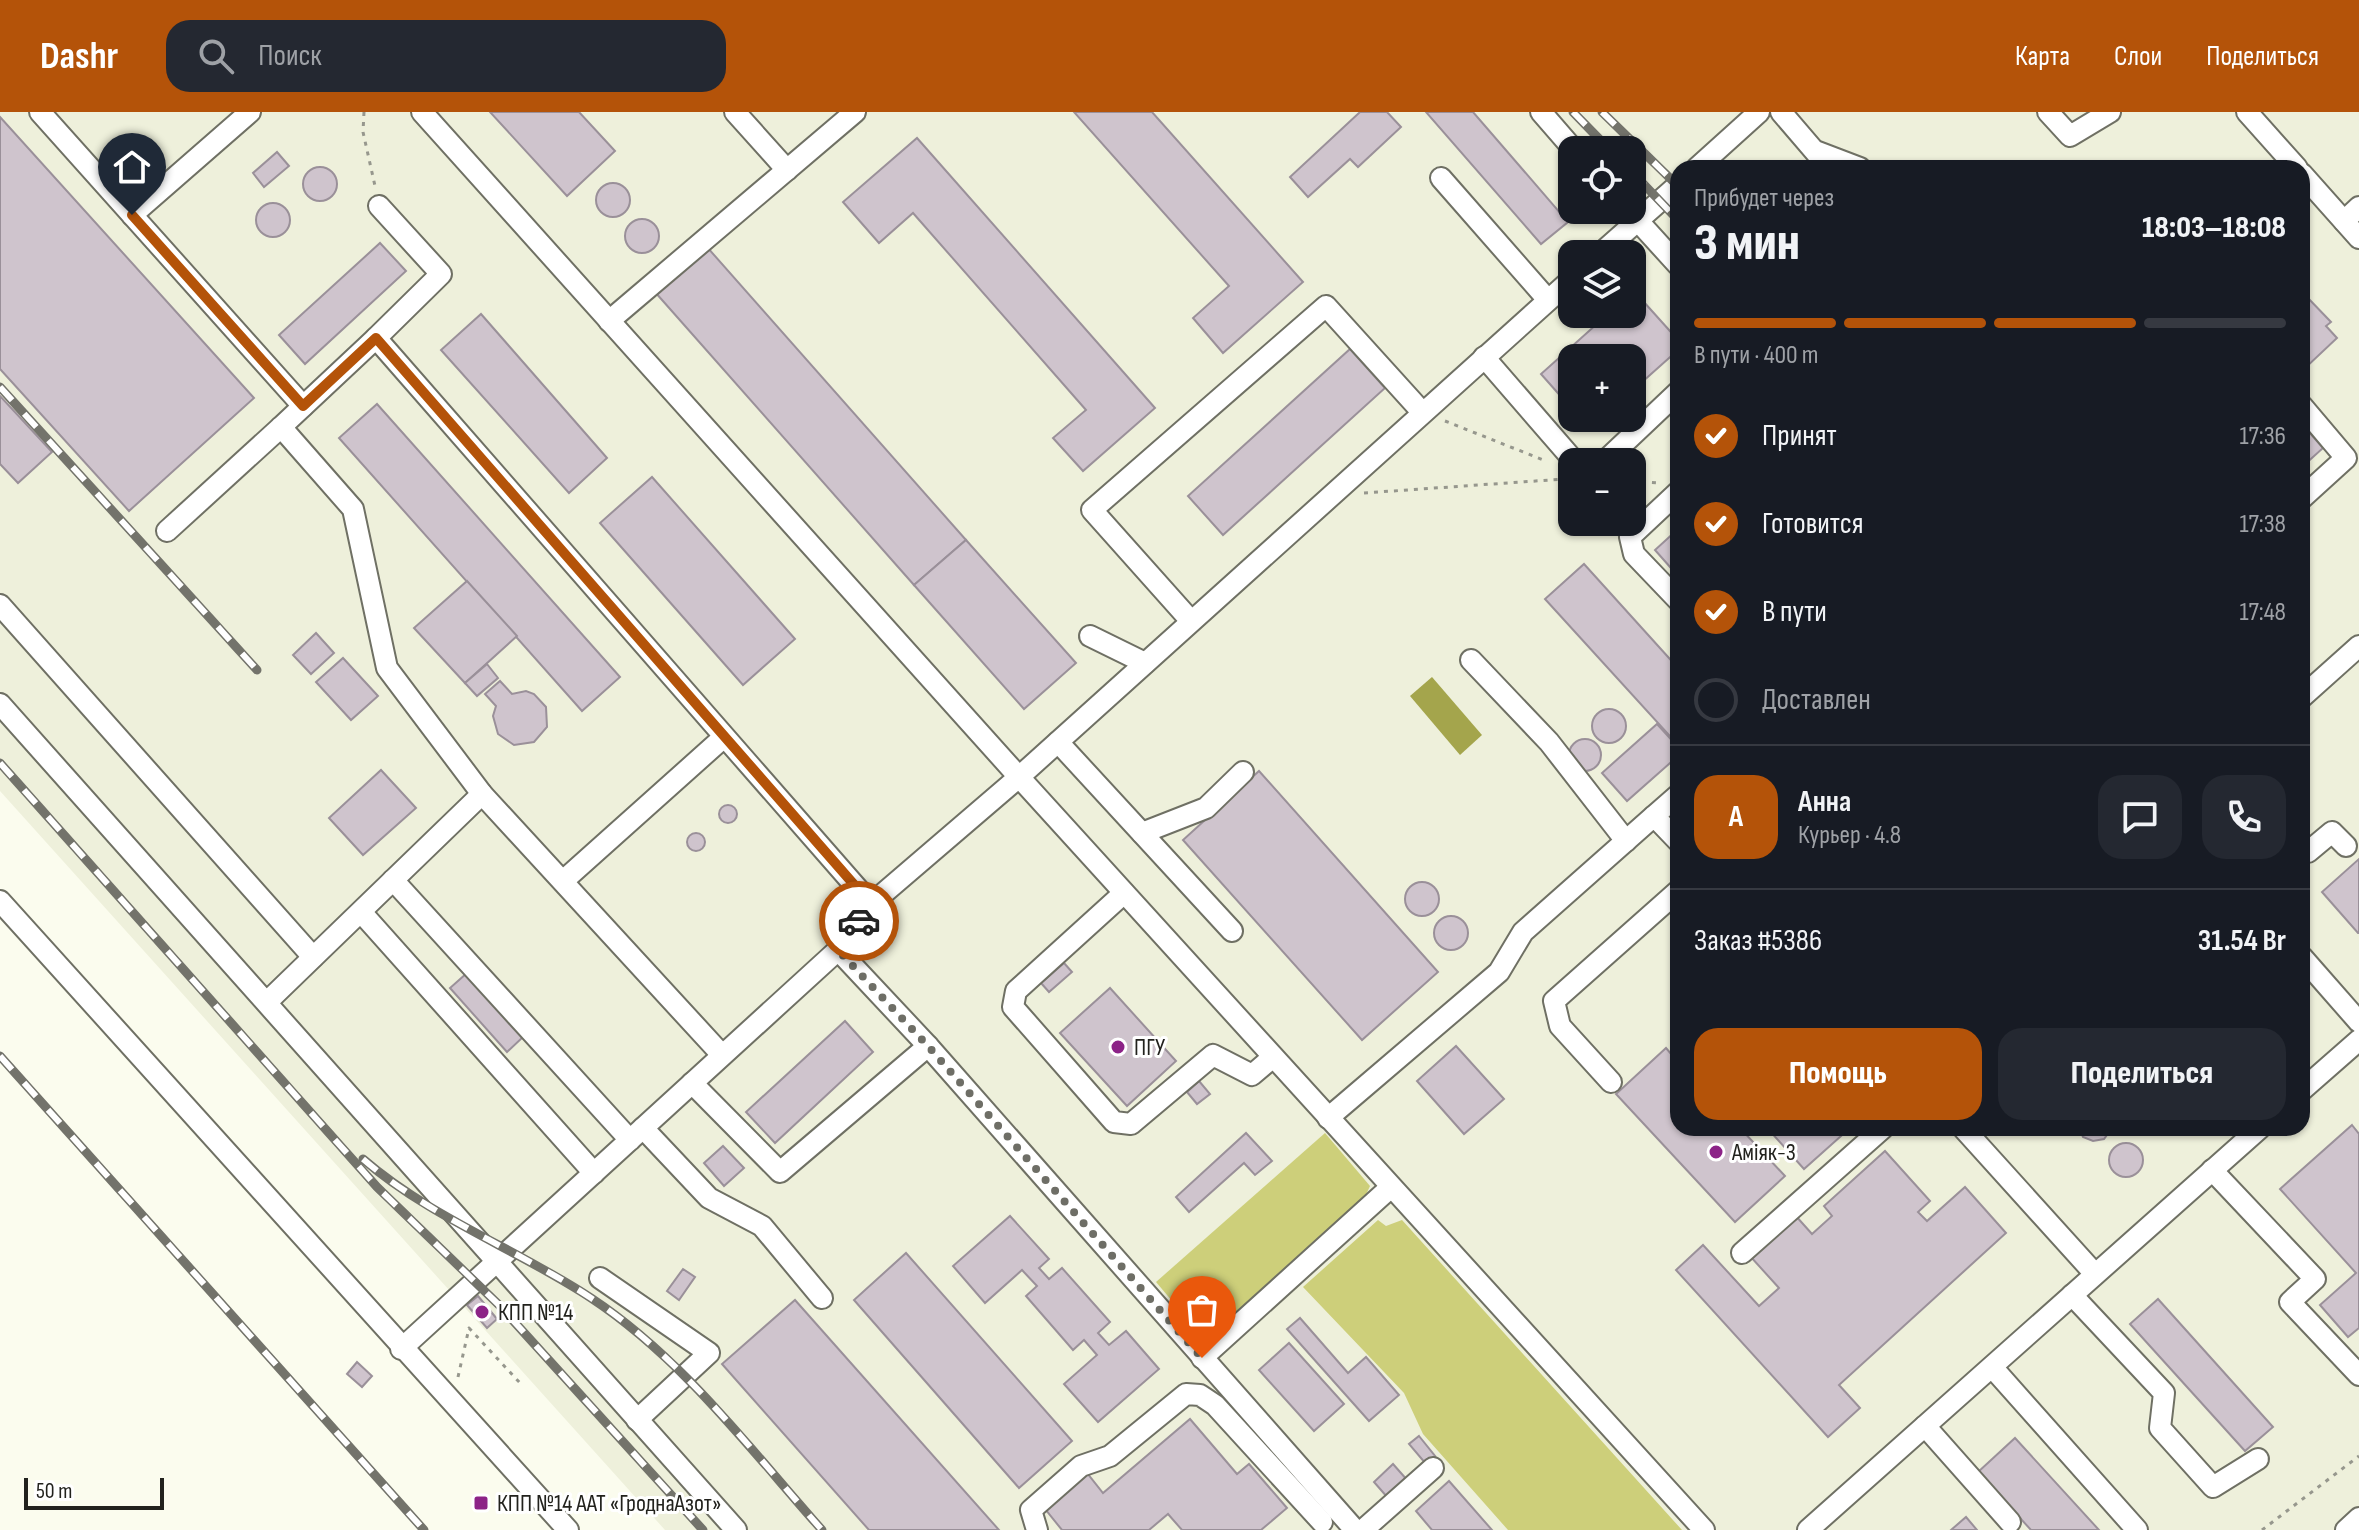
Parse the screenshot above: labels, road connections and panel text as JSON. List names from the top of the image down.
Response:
{
  "places": {
    "other": ["ПГУ", "Аміяк-3", "КПП №14"],
    "transit": ["КПП №14 ААТ «ГроднаАзот»"]
  },
  "scale_bar": "50 m",
  "page": {
    "header": "Dashr",
    "search": "Поиск",
    "nav": ["Карта", "Слои", "Поделиться"],
    "map_buttons": ["+", "−"],
    "heading": ["3 мин", "Прибудет через", "18:03–18:08"],
    "panel": [
      "Анна",
      "Курьер · 4.8",
      "Заказ #5386",
      "31.54 Br"
    ],
    "bar": "В пути · 400 m",
    "list": [
      ["Принят", "17:36"],
      ["Готовится", "17:38"],
      ["В пути", "17:48"],
      "Доставлен"
    ],
    "round": "А",
    "buttons": ["Помощь", "Поделиться"],
    "scale": "50 m"
  }
}
